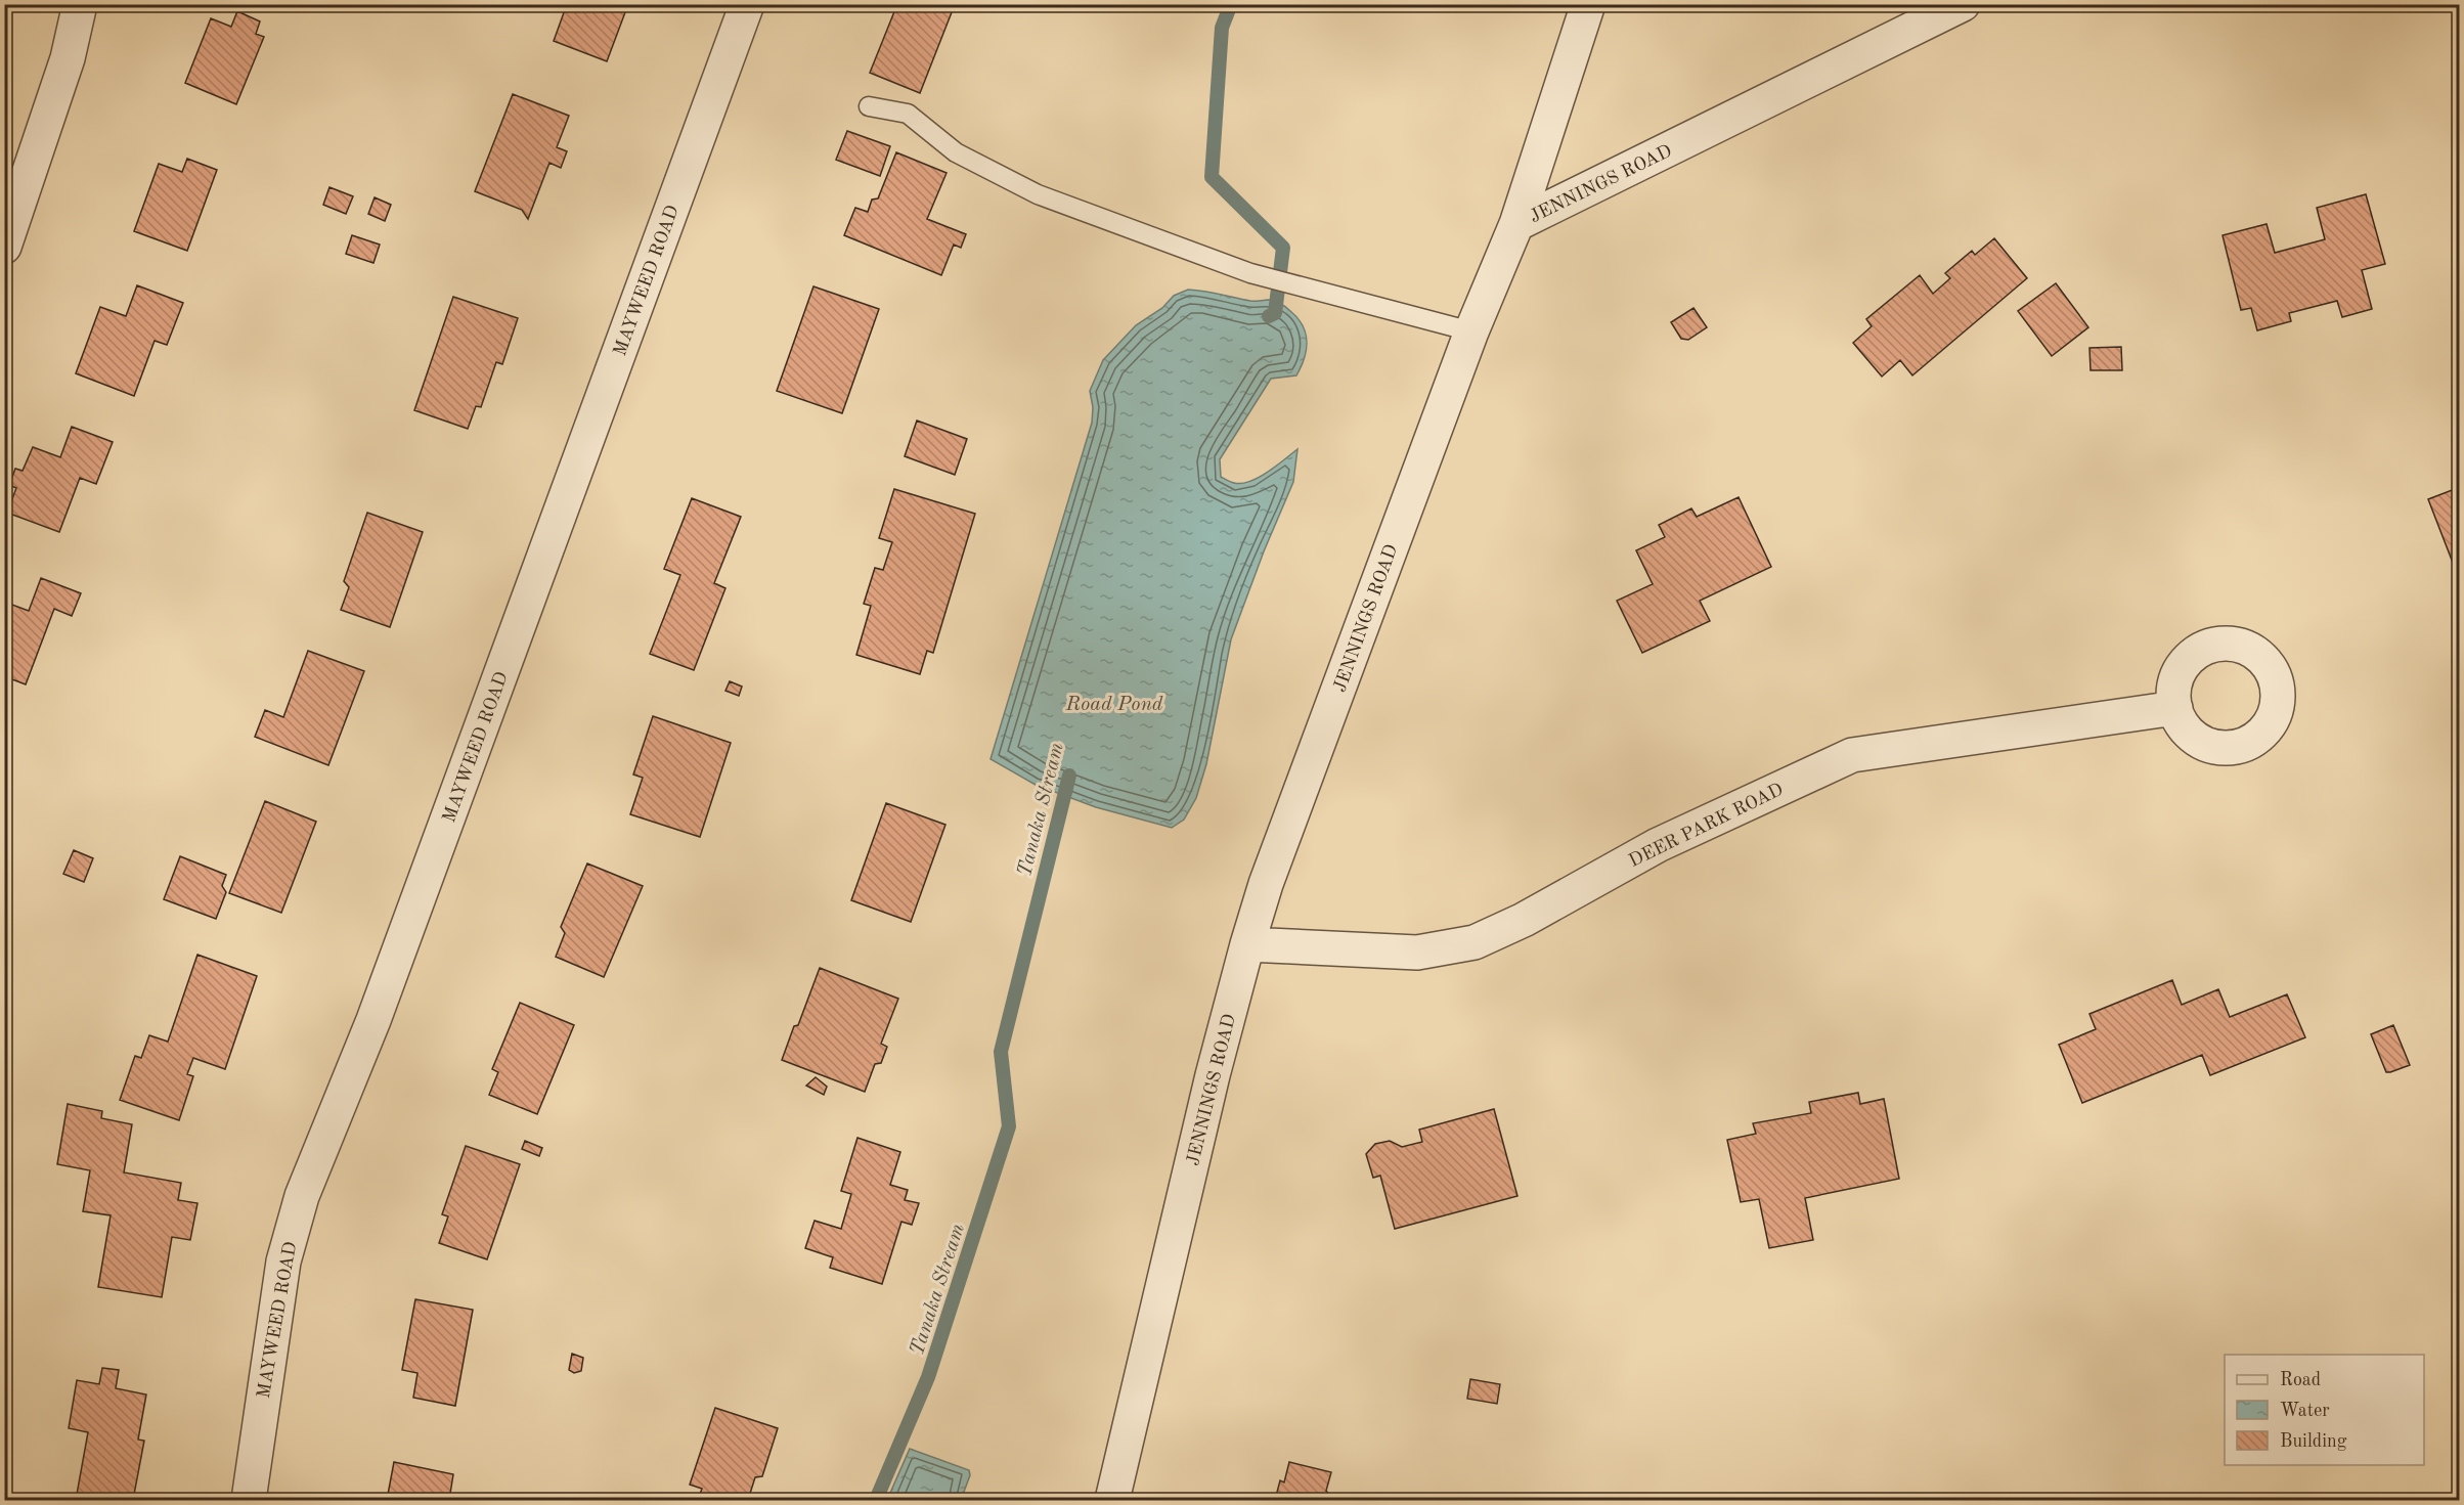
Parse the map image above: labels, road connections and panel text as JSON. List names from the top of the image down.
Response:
{
  "streets": {
    "street": ["JENNINGS ROAD", "MAYWEED ROAD", "DEER PARK ROAD"]
  },
  "crossings": [
    ["JENNINGS ROAD", "DEER PARK ROAD"]
  ],
  "water": ["Road Pond", "Tanaka Stream"],
  "legend": ["Road", "Water", "Building"]
}
